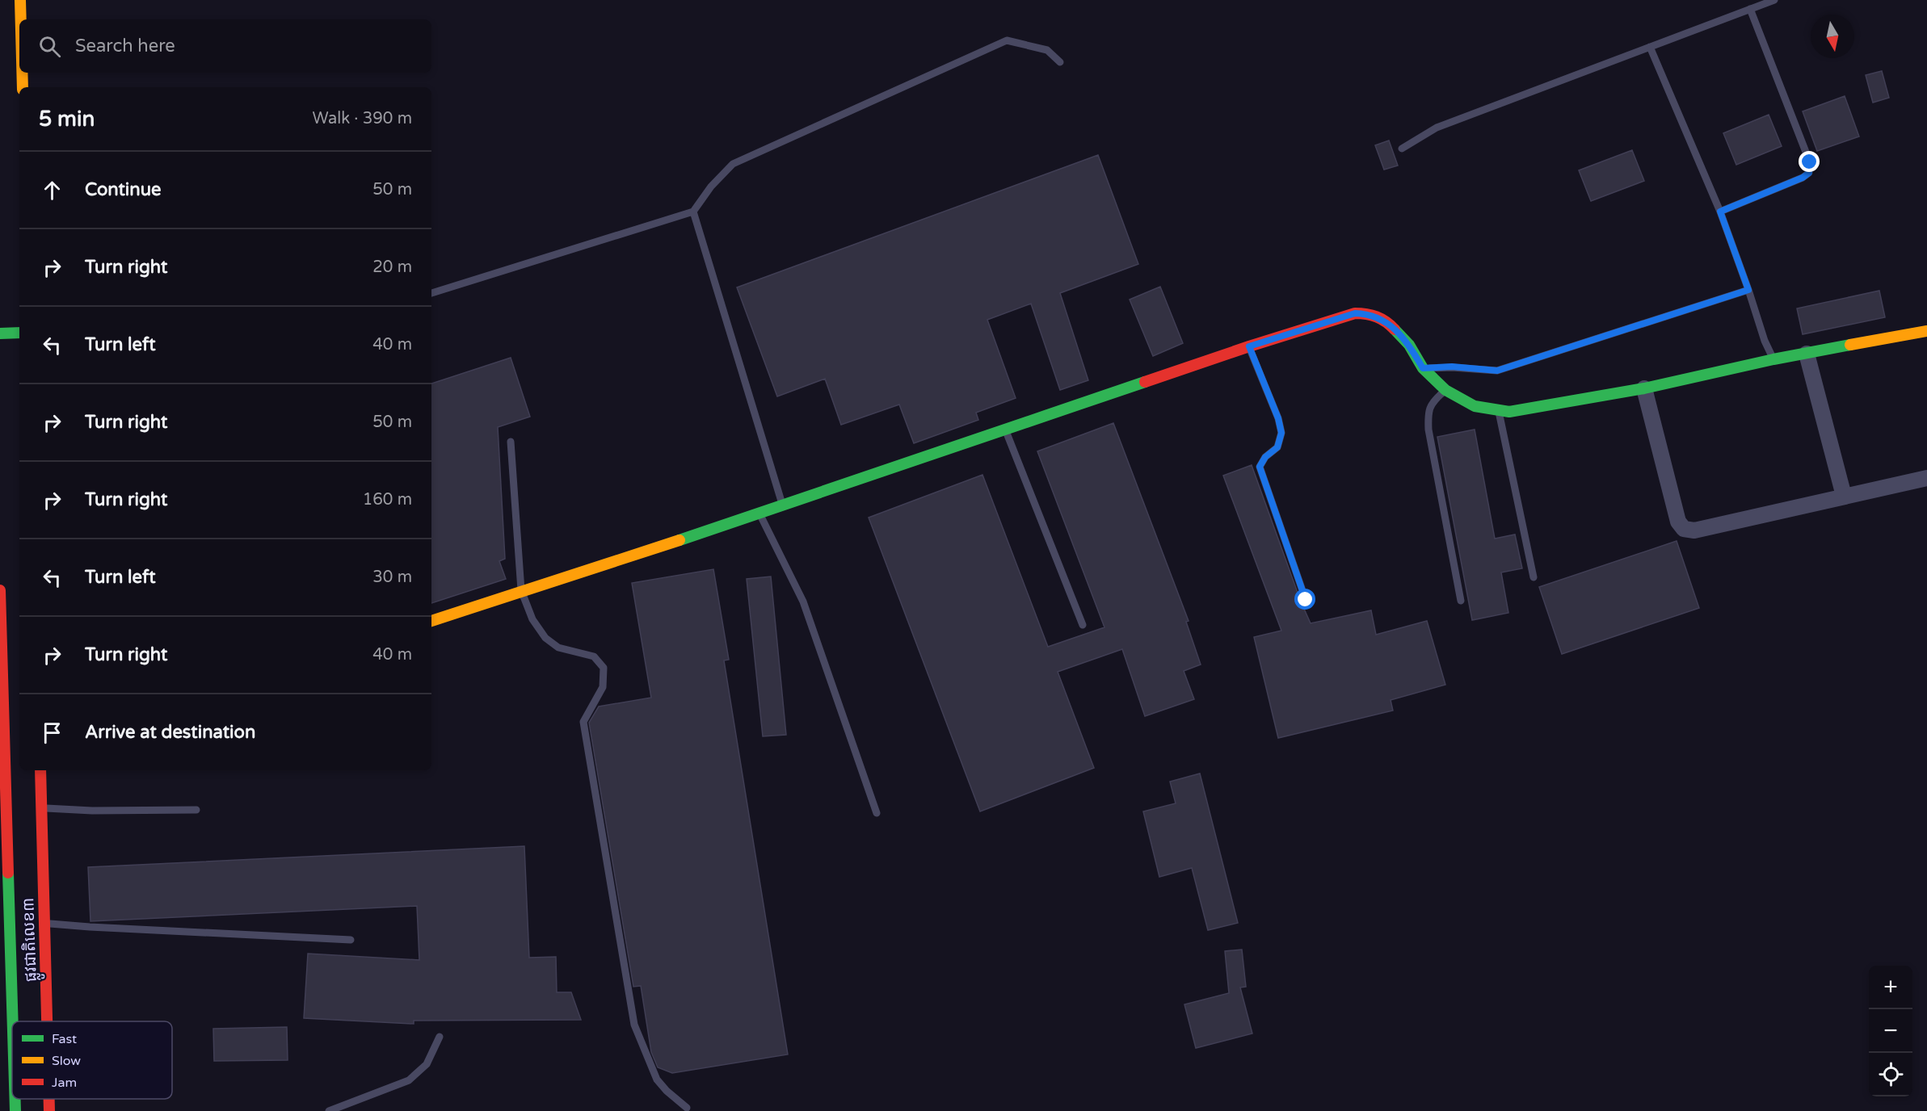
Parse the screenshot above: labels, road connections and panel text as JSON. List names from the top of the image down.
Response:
{
  "streets": {
    "main road": ["ផ្លូវជាតិលេខ៣"]
  },
  "legend": ["Fast", "Slow", "Jam"],
  "north": "bottom",
  "page": {
    "search": "Search here",
    "heading": ["5 min", "Walk · 390 m"],
    "list": [
      ["Continue", "50 m"],
      ["Turn right", "20 m"],
      ["Turn left", "40 m"],
      ["Turn right", "50 m"],
      ["Turn right", "160 m"],
      ["Turn left", "30 m"],
      ["Turn right", "40 m"],
      "Arrive at destination"
    ],
    "map_buttons": ["+", "−"]
  }
}
